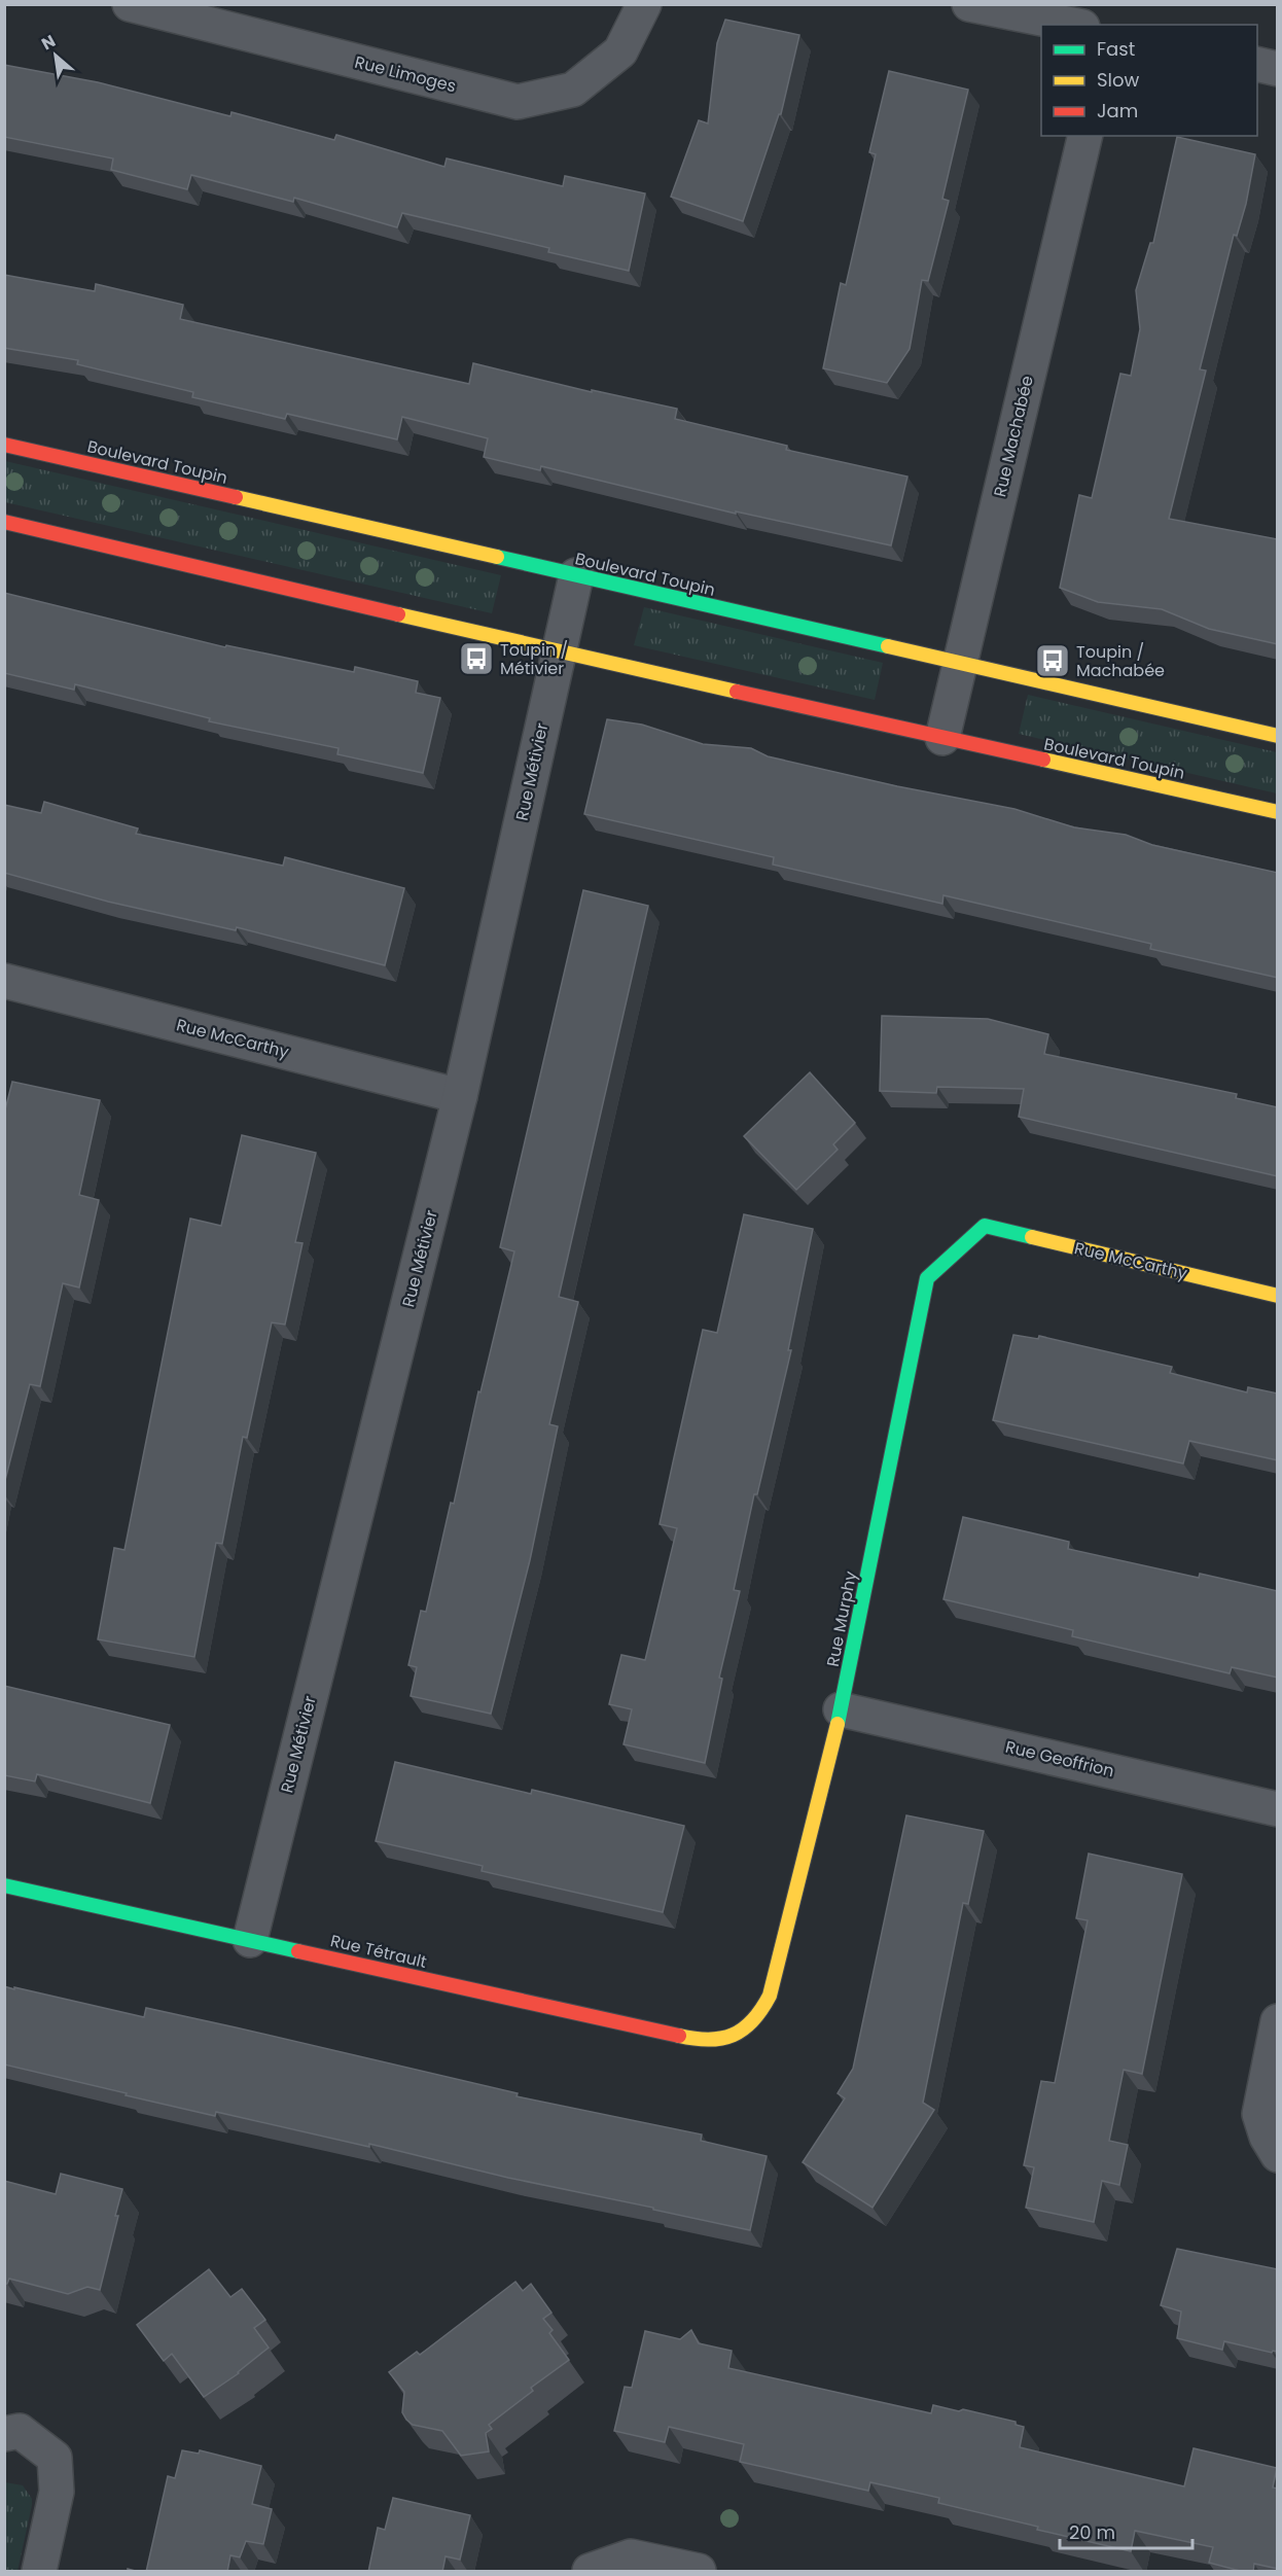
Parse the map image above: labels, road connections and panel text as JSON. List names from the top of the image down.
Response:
{
  "streets": {
    "street": [
      "Rue Limoges",
      "Rue Machabée",
      "Boulevard Toupin",
      "Rue Métivier",
      "Rue McCarthy",
      "Rue Murphy",
      "Rue Geoffrion",
      "Rue Tétrault"
    ]
  },
  "crossings": [
    ["Rue Machabée", "Boulevard Toupin"],
    ["Boulevard Toupin", "Rue Métivier"],
    ["Rue Métivier", "Rue McCarthy"],
    ["Rue Métivier", "Rue Tétrault"],
    ["Rue McCarthy", "Rue Murphy"],
    ["Rue Murphy", "Rue Geoffrion"],
    ["Rue Murphy", "Rue Tétrault"]
  ],
  "places": {
    "bus stop": ["Toupin / Métivier", "Toupin / Machabée"]
  },
  "legend": ["Fast", "Slow", "Jam"],
  "scale_bar": "20 m",
  "north": "top left"
}
